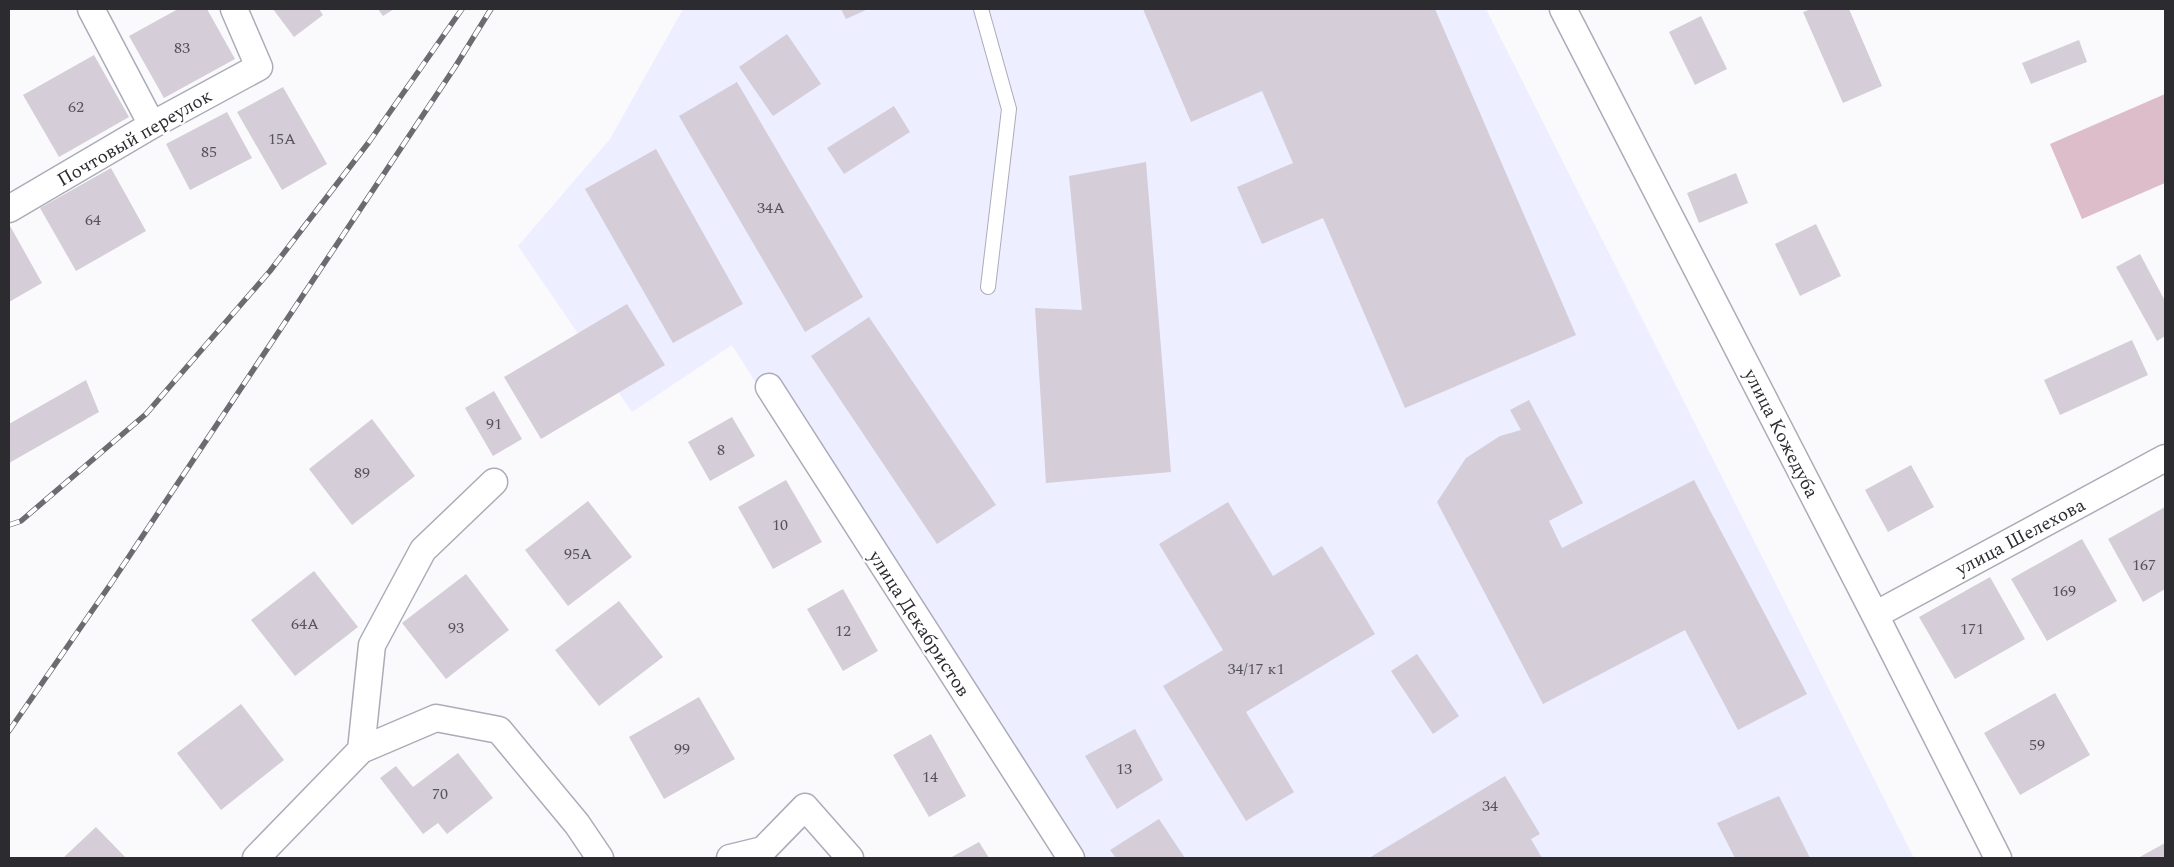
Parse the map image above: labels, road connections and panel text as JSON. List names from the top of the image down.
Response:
{
  "streets": {
    "street": [
      "Почтовый переулок",
      "улица Кожедуба",
      "улица Шелехова",
      "улица Декабристов"
    ]
  },
  "crossings": [
    ["улица Кожедуба", "улица Шелехова"]
  ],
  "house_numbers": [
    "83",
    "62",
    "15А",
    "85",
    "34А",
    "64",
    "91",
    "8",
    "89",
    "10",
    "95А",
    "167",
    "169",
    "64А",
    "93",
    "171",
    "12",
    "34/17 к1",
    "59",
    "99",
    "13",
    "14",
    "70",
    "34"
  ]
}
